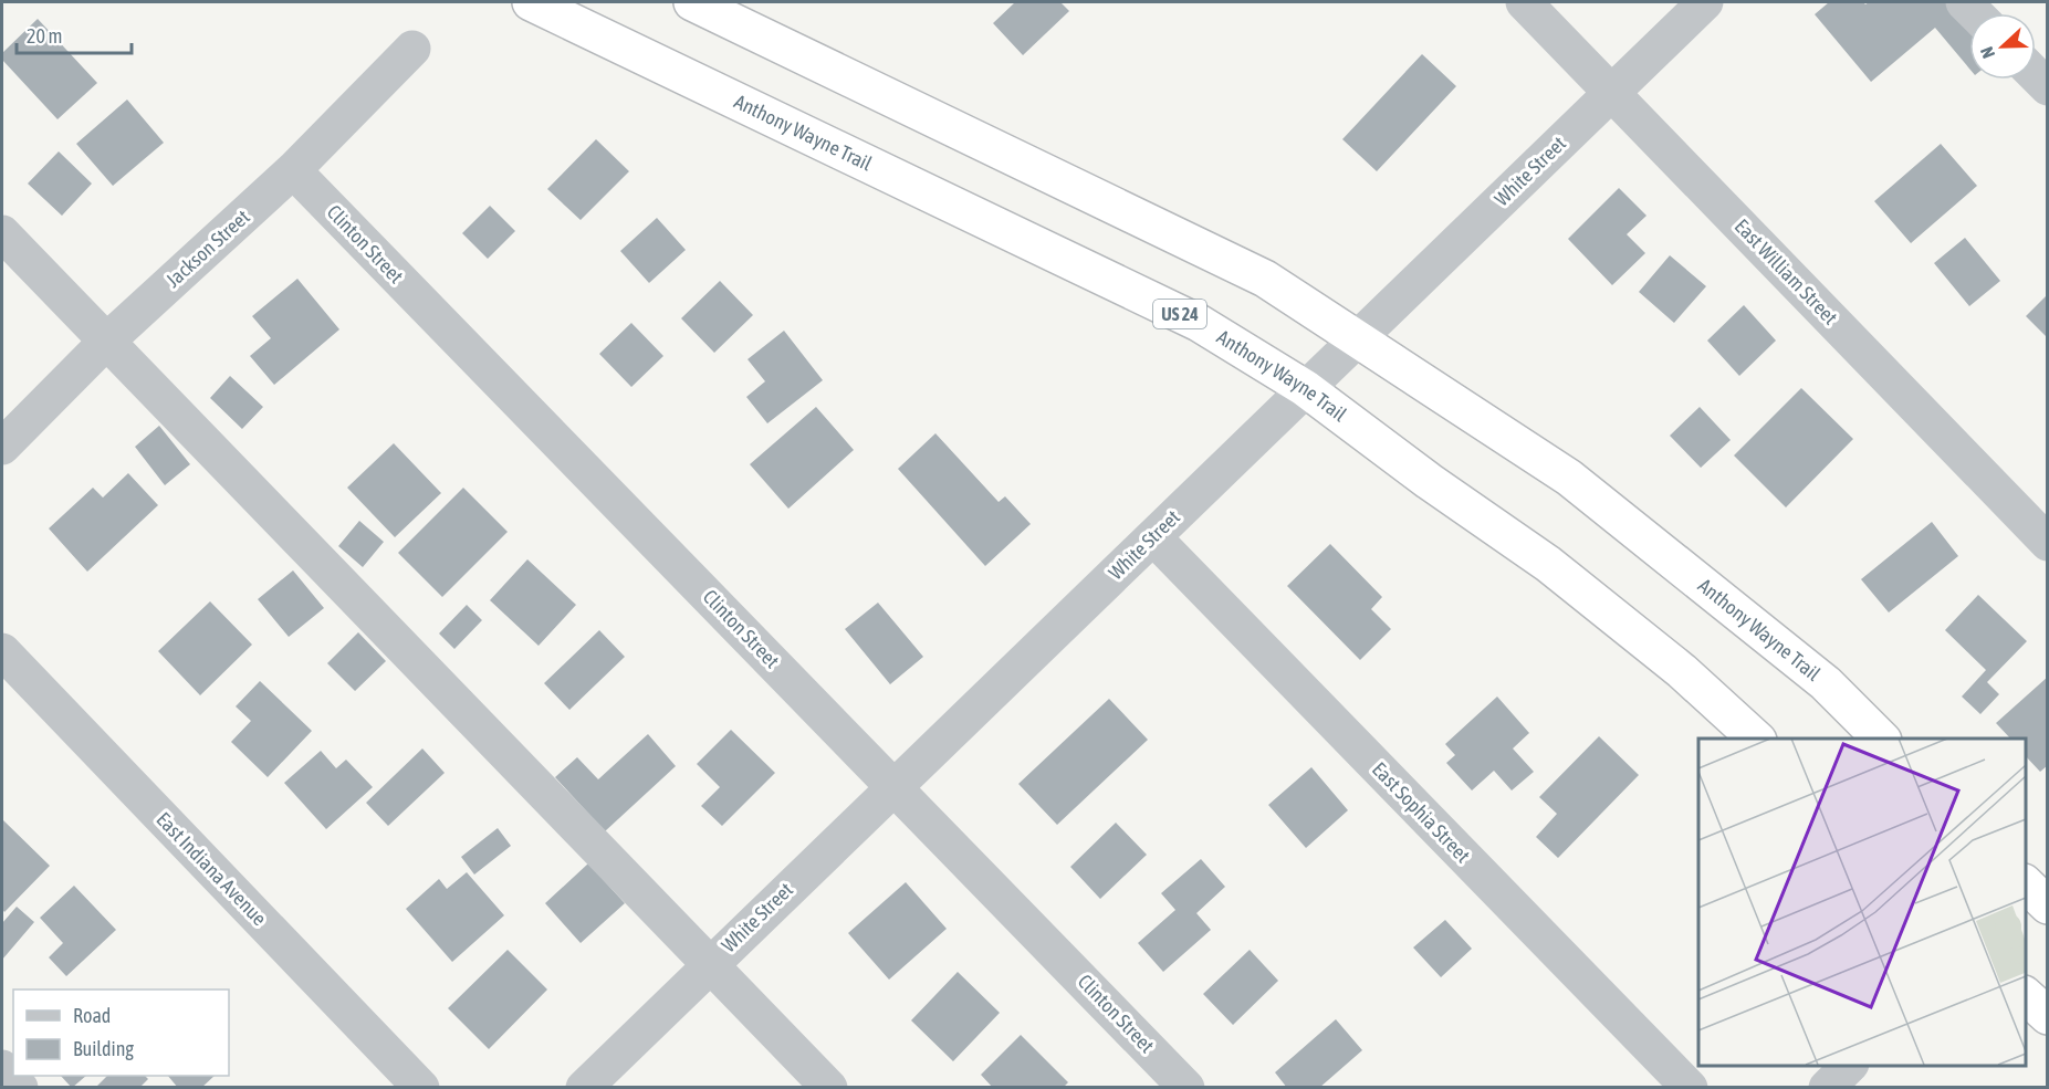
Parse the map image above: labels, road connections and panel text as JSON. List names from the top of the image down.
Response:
{
  "streets": {
    "highway": ["Anthony Wayne Trail", "US 24"],
    "street": [
      "White Street",
      "Clinton Street",
      "Jackson Street",
      "East William Street",
      "East Sophia Street",
      "East Indiana Avenue"
    ]
  },
  "crossings": [
    ["Anthony Wayne Trail", "White Street"],
    ["White Street", "Clinton Street"],
    ["White Street", "East William Street"],
    ["White Street", "East Sophia Street"],
    ["Clinton Street", "Jackson Street"]
  ],
  "legend": ["Road", "Building"],
  "scale_bar": "20 m",
  "north": "left"
}
